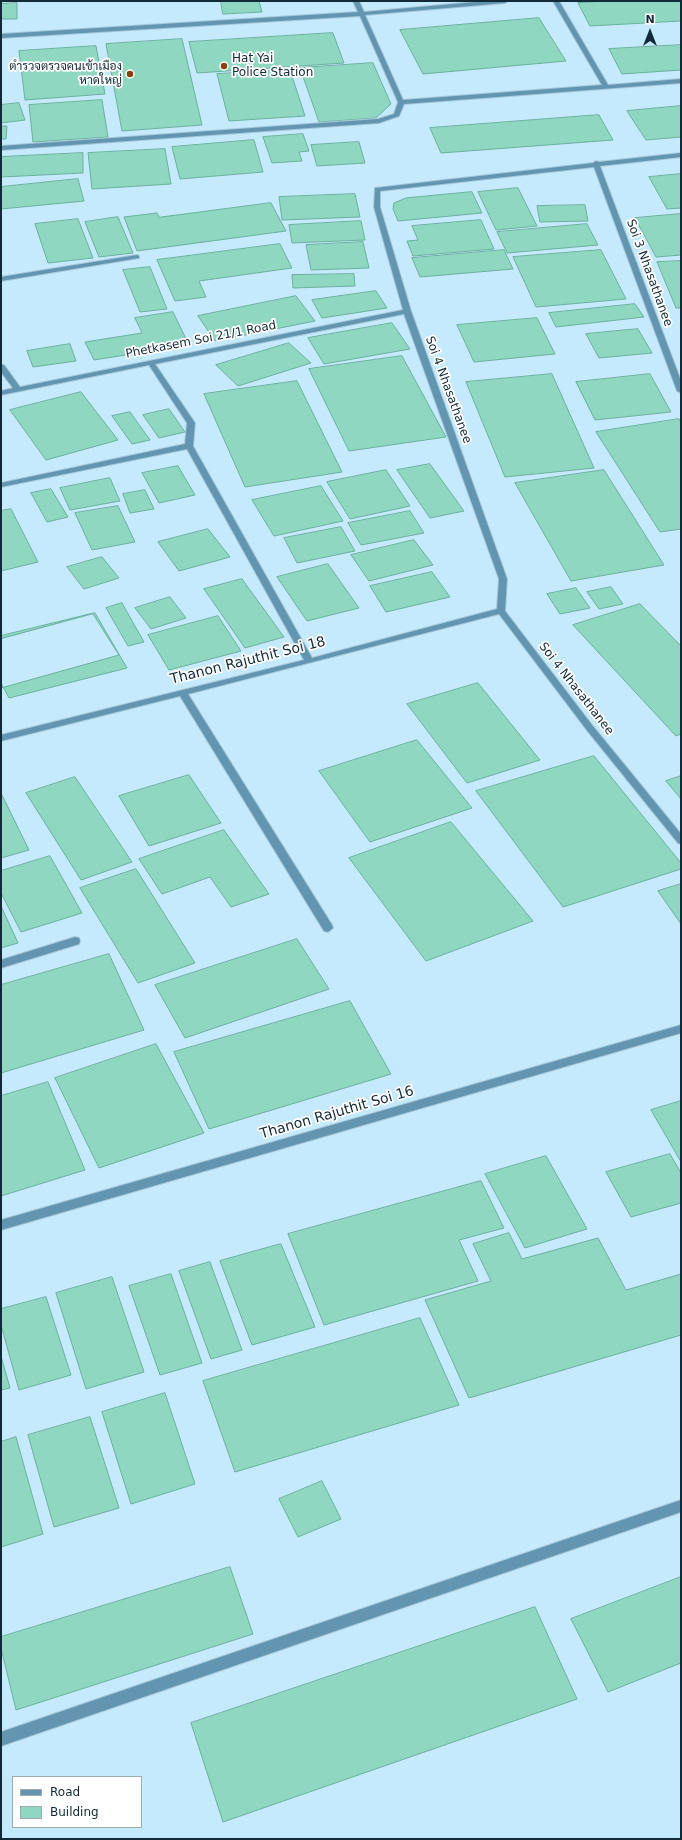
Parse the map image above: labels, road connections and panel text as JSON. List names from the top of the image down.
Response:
{
  "streets": {
    "street": [
      "Soi 3 Nhasathanee",
      "Phetkasem Soi 21/1 Road",
      "Soi 4 Nhasathanee",
      "Thanon Rajuthit Soi 18",
      "Thanon Rajuthit Soi 16"
    ]
  },
  "crossings": [
    ["Soi 3 Nhasathanee", "Soi 4 Nhasathanee"],
    ["Phetkasem Soi 21/1 Road", "Soi 4 Nhasathanee"],
    ["Soi 4 Nhasathanee", "Thanon Rajuthit Soi 18"]
  ],
  "places": ["Hat Yai Police Station", "ตำรวจตรวจคนเข้าเมือง หาดใหญ่"],
  "legend": ["Road", "Building"],
  "north": "top"
}
